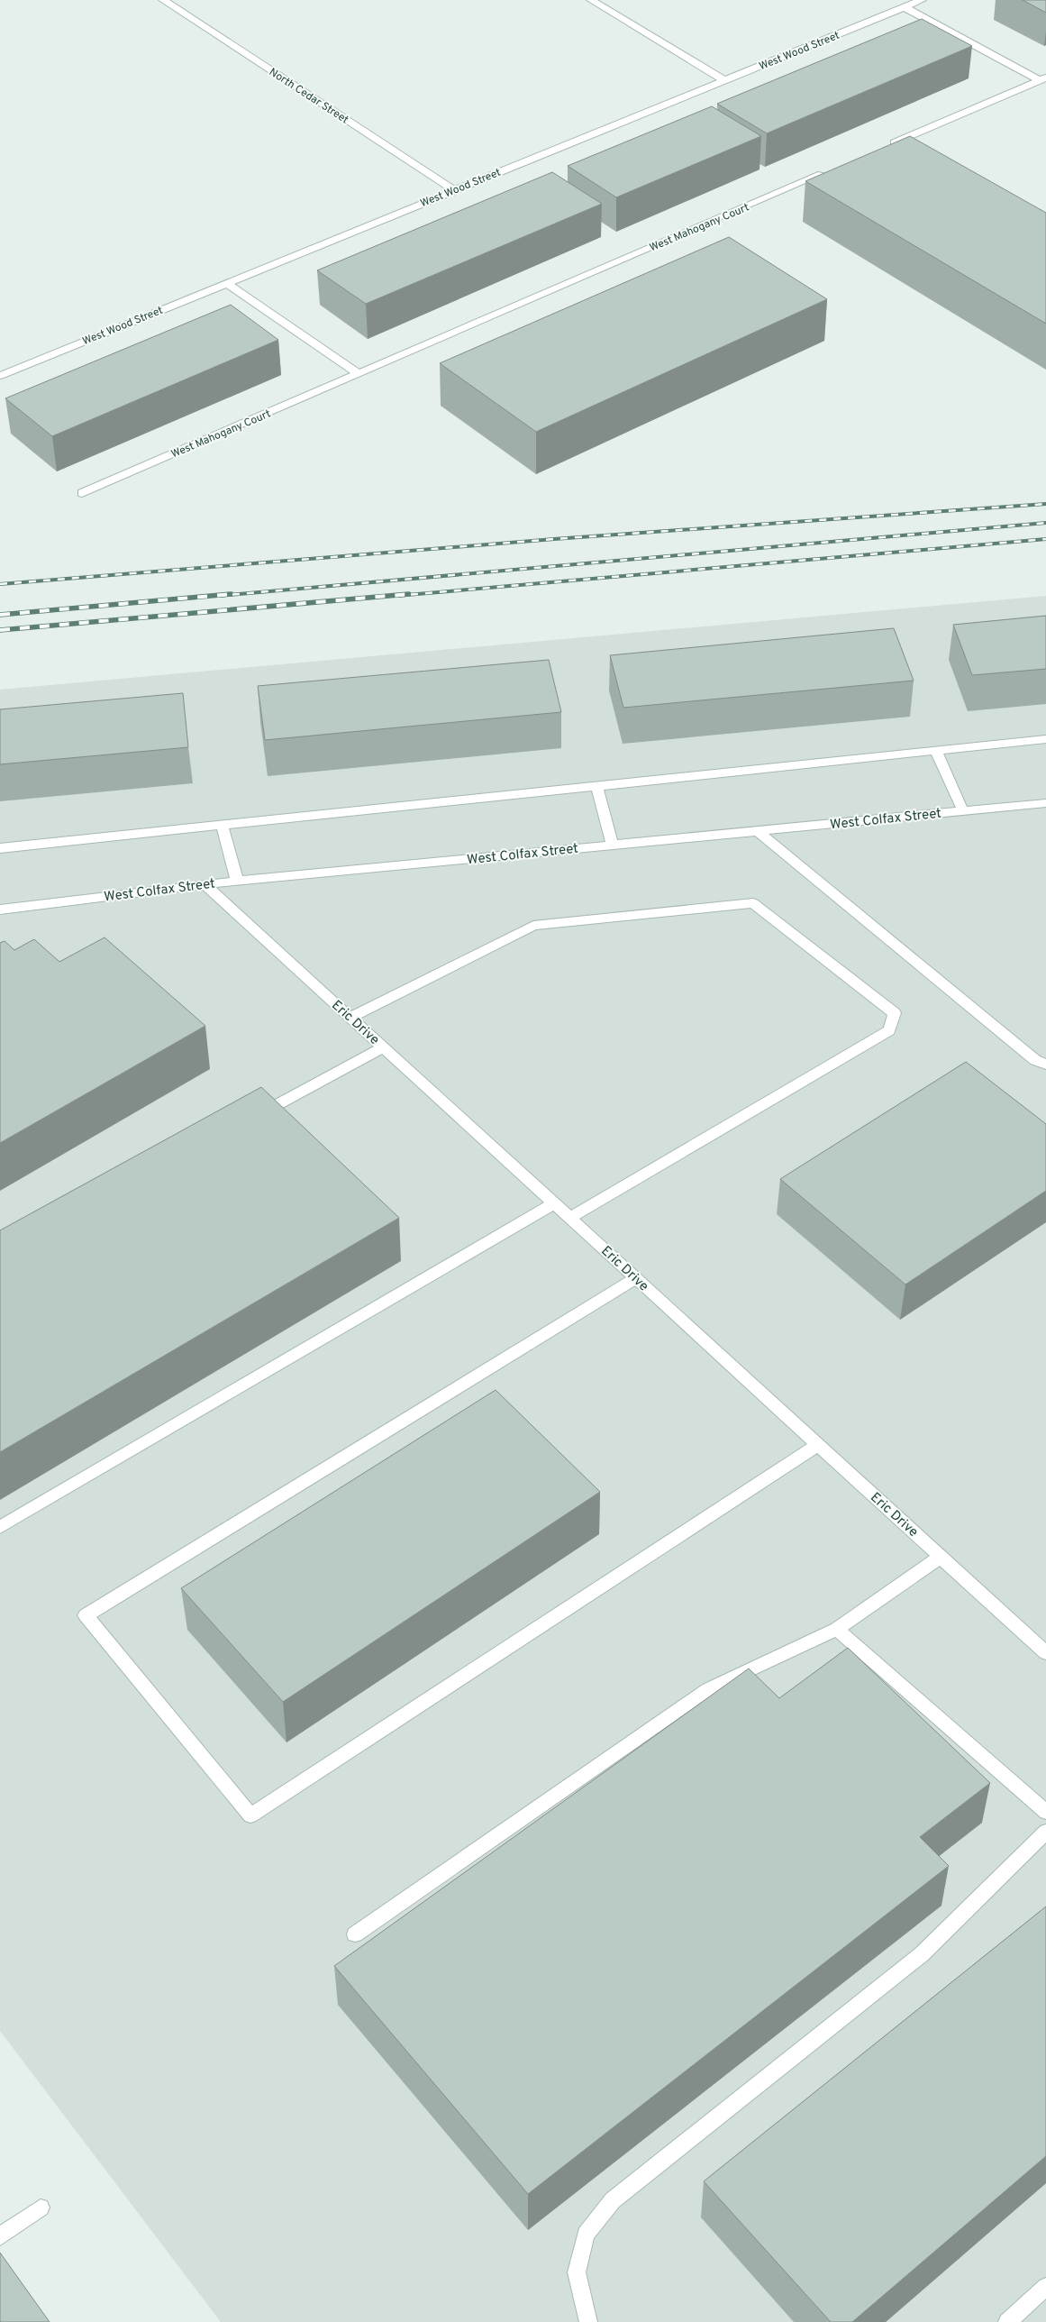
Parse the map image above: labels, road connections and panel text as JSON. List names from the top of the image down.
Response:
{
  "streets": {
    "street": [
      "West Wood Street",
      "North Cedar Street",
      "West Mahogany Court",
      "West Colfax Street",
      "Eric Drive"
    ]
  },
  "crossings": [
    ["West Wood Street", "North Cedar Street"],
    ["West Colfax Street", "Eric Drive"]
  ]
}
